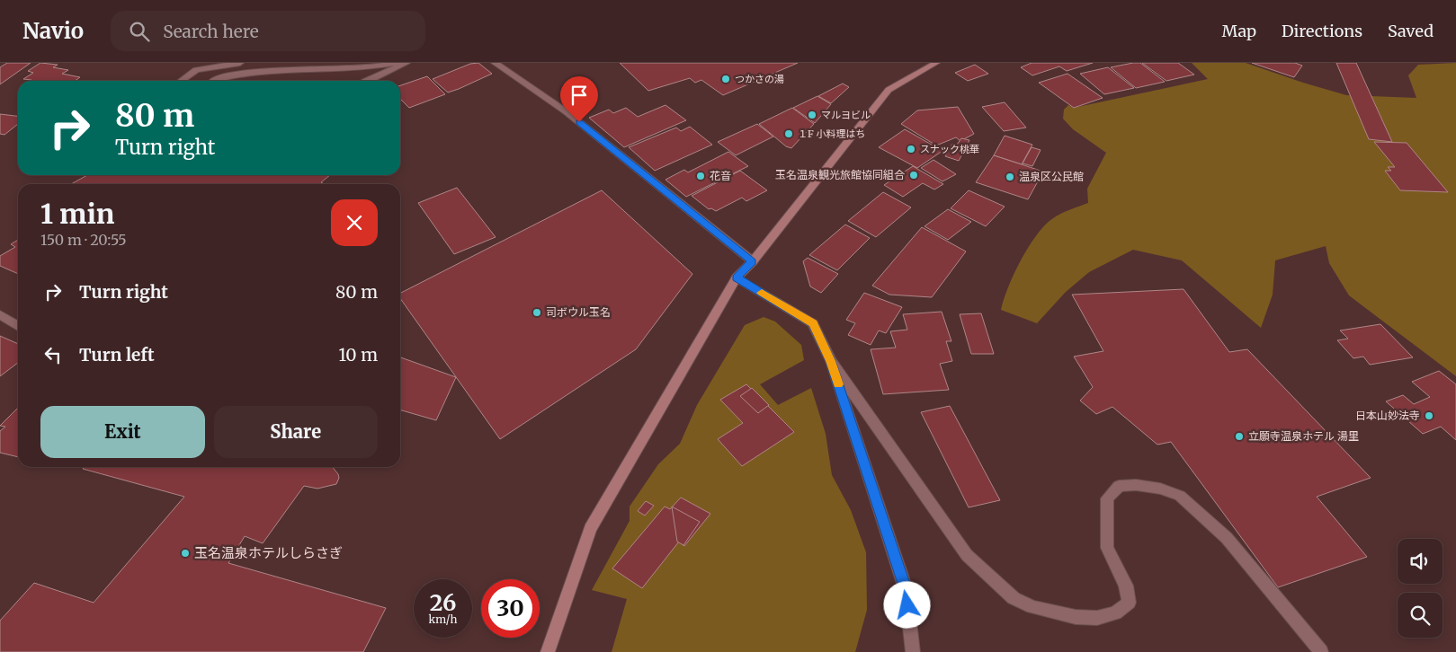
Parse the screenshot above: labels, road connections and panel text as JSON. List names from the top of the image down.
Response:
{
  "places": [
    "つかさの湯",
    "マルヨビル",
    "１F 小料理はち",
    "スナック桃華",
    "玉名温泉観光旅館協同組合",
    "花音",
    "温泉区公民館",
    "司ボウル玉名",
    "日本山妙法寺",
    "立願寺温泉ホテル 湯里",
    "玉名温泉ホテルしらさぎ"
  ],
  "page": {
    "header": "Navio",
    "search": "Search here",
    "nav": ["Map", "Directions", "Saved"],
    "turn": ["80 m", "Turn right"],
    "heading": ["1 min", "150 m · 20:55"],
    "list": [
      {
        "name": "Turn right",
        "value": "80 m"
      },
      {
        "name": "Turn left",
        "value": "10 m"
      }
    ],
    "buttons": ["Exit", "Share"],
    "speed": "26 km/h",
    "limit": "30"
  }
}
